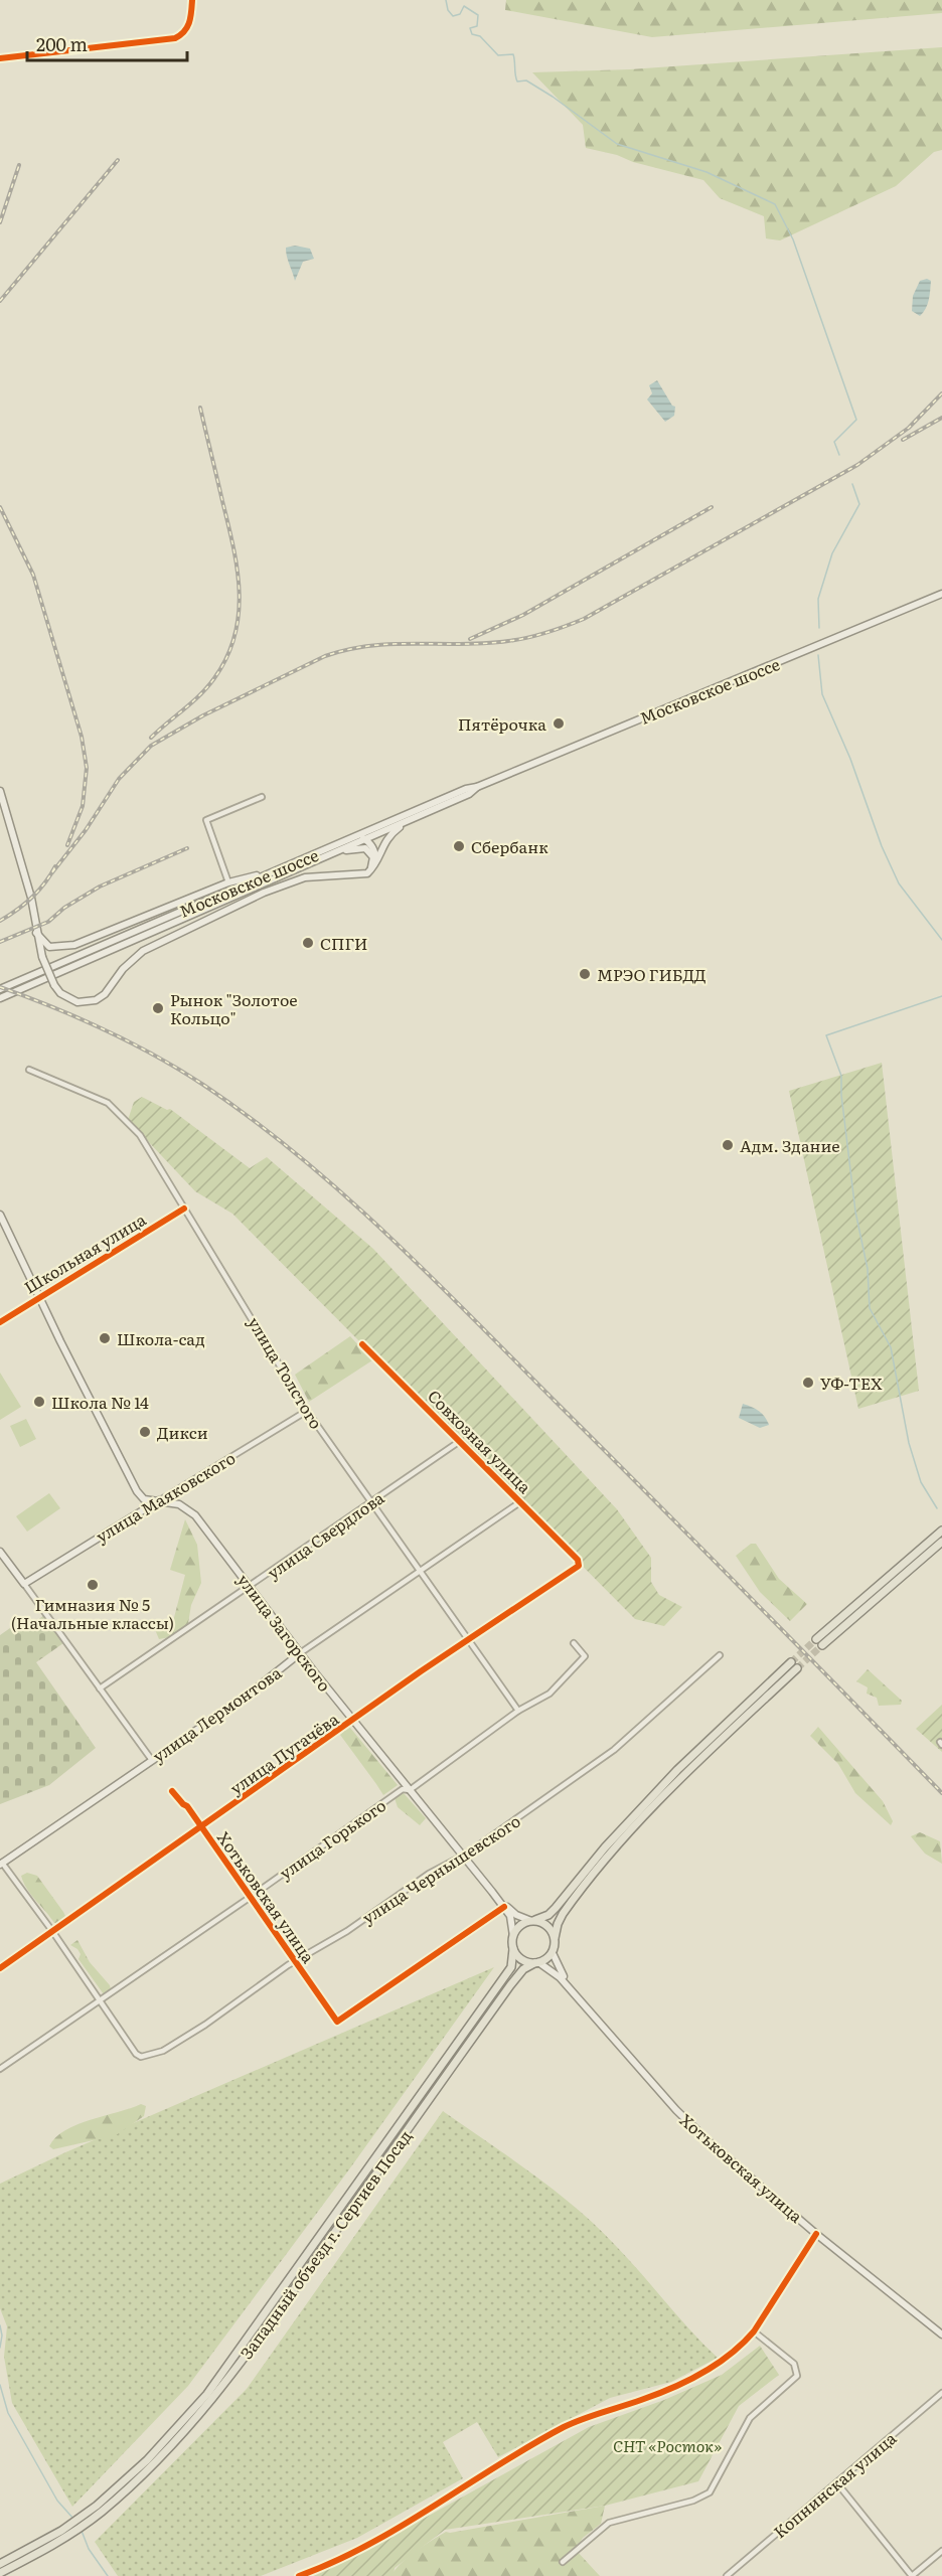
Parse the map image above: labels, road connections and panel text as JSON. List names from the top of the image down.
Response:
{
  "streets": {
    "main road": [
      "Московское шоссе",
      "улица Маяковского",
      "улица Загорского",
      "улица Лермонтова",
      "Хотьковская улица",
      "Западный объезд г. Сергиев Посад"
    ],
    "street": [
      "Школьная улица",
      "улица Толстого",
      "Совхозная улица",
      "улица Свердлова",
      "улица Пугачёва",
      "улица Горького",
      "улица Чернышевского",
      "Копнинская улица"
    ]
  },
  "crossings": [
    ["Школьная улица", "улица Толстого"],
    ["Школьная улица", "улица Загорского"],
    ["улица Толстого", "улица Маяковского"],
    ["улица Толстого", "улица Свердлова"],
    ["улица Толстого", "улица Лермонтова"],
    ["улица Толстого", "улица Пугачёва"],
    ["улица Толстого", "улица Горького"],
    ["Совхозная улица", "улица Свердлова"],
    ["Совхозная улица", "улица Лермонтова"],
    ["Совхозная улица", "улица Пугачёва"],
    ["улица Маяковского", "улица Загорского"],
    ["улица Свердлова", "улица Загорского"],
    ["улица Загорского", "улица Лермонтова"],
    ["улица Загорского", "улица Пугачёва"],
    ["улица Загорского", "улица Горького"],
    ["улица Загорского", "улица Чернышевского"],
    ["улица Пугачёва", "Хотьковская улица"],
    ["улица Горького", "улица Чернышевского"],
    ["улица Горького", "Хотьковская улица"],
    ["улица Чернышевского", "Хотьковская улица"]
  ],
  "parks": ["СНТ «Росток»"],
  "places": [
    "Пятёрочка",
    "Сбербанк",
    "СПГИ",
    "МРЭО ГИБДД",
    "Рынок \"Золотое Кольцо\"",
    "Адм. Здание",
    "Школа-сад",
    "УФ-ТЕХ",
    "Школа № 14",
    "Дикси",
    "Гимназия № 5 (Начальные классы)"
  ],
  "scale_bar": "200 m"
}
